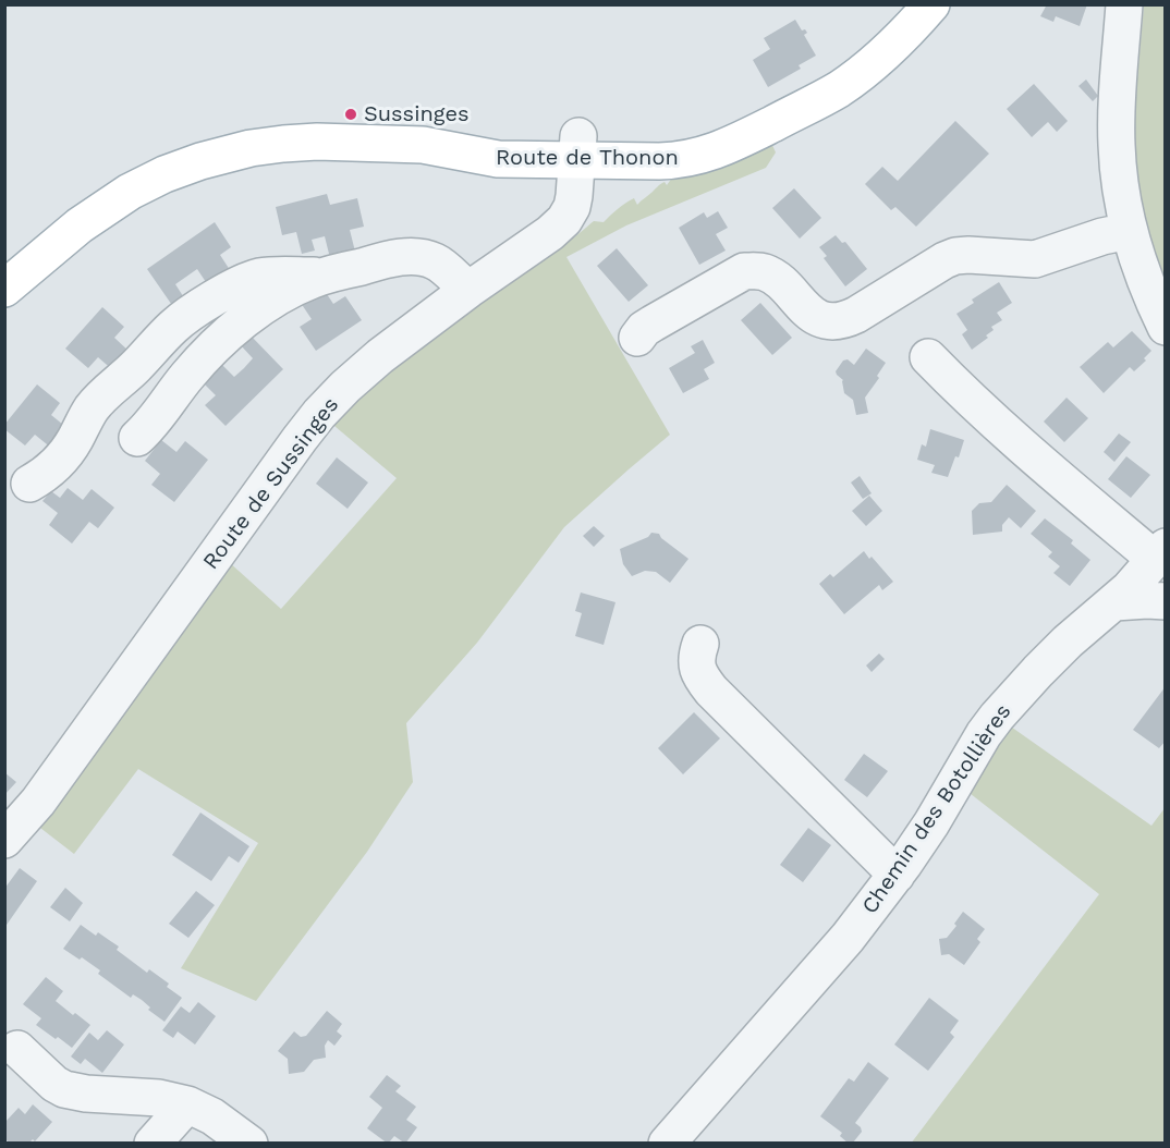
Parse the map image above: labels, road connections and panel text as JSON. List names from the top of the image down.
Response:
{
  "streets": {
    "main road": ["Route de Thonon"],
    "street": ["Route de Sussinges", "Chemin des Botollières"]
  },
  "crossings": [
    ["Route de Thonon", "Route de Sussinges"]
  ],
  "places": ["Sussinges"]
}
